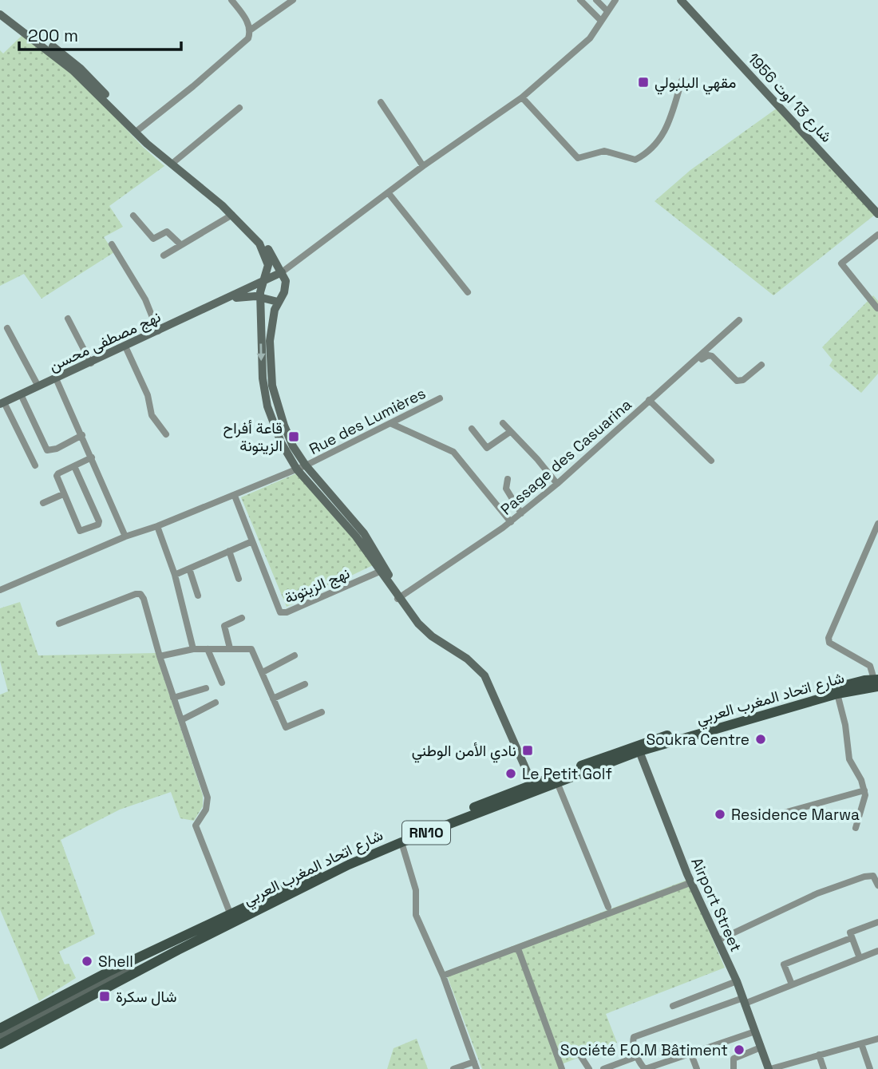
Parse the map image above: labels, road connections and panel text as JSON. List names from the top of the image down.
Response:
{
  "streets": {
    "main road": [
      "شارع 13 اوت 1956",
      "نهج مصطفى محسن",
      "شارع اتحاد المغرب العربي",
      "RN10",
      "Airport Street"
    ],
    "street": ["Rue des Lumières", "Passage des Casuarina", "نهج الزيتونة"]
  },
  "crossings": [
    ["Rue des Lumières", "نهج الزيتونة"],
    ["شارع اتحاد المغرب العربي", "Airport Street"]
  ],
  "places": {
    "transit": [
      "مقهي البلبولي",
      "قاعة أفراح الزيتونة",
      "نادي الأمن الوطني",
      "شال سكرة"
    ],
    "other": [
      "Soukra Centre",
      "Le Petit Golf",
      "Residence Marwa",
      "Shell",
      "Société F.O.M Bâtiment"
    ]
  },
  "scale_bar": "200 m"
}
